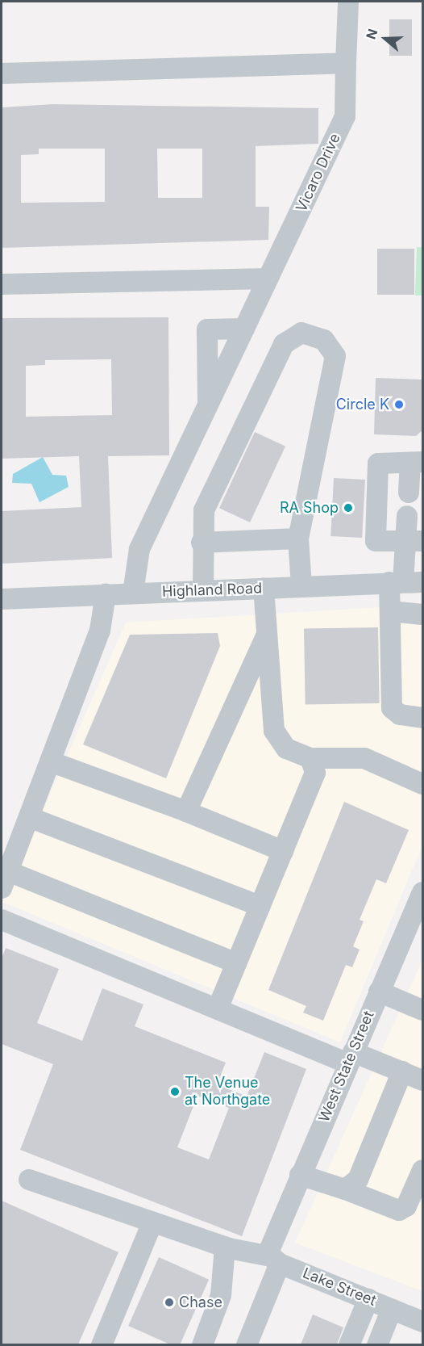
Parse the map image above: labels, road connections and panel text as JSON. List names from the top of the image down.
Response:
{
  "streets": {
    "street": [
      "Vicaro Drive",
      "Highland Road",
      "West State Street",
      "Lake Street"
    ]
  },
  "crossings": [
    ["Vicaro Drive", "Highland Road"],
    ["West State Street", "Lake Street"]
  ],
  "places": [
    "Circle K",
    "RA Shop",
    "The Venue at Northgate",
    "Chase"
  ],
  "north": "left"
}
